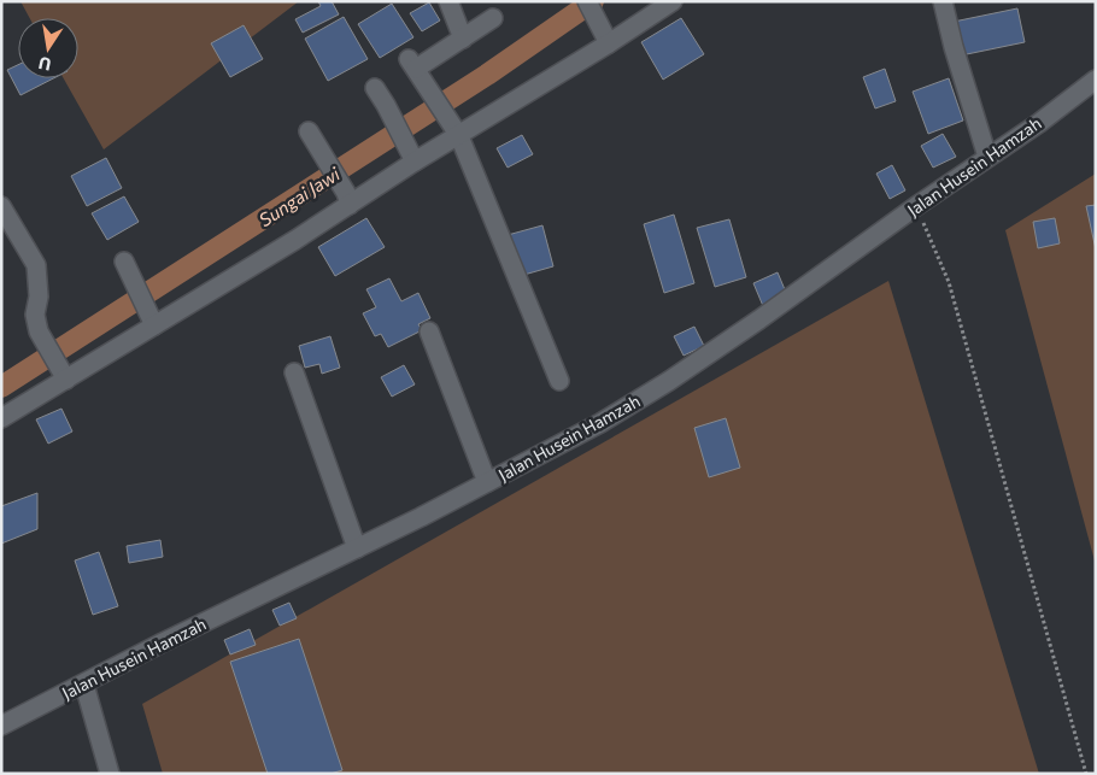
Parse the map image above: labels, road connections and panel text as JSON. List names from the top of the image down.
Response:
{
  "streets": {
    "street": ["Jalan Husein Hamzah"]
  },
  "water": ["Sungai Jawi"],
  "north": "bottom"
}
